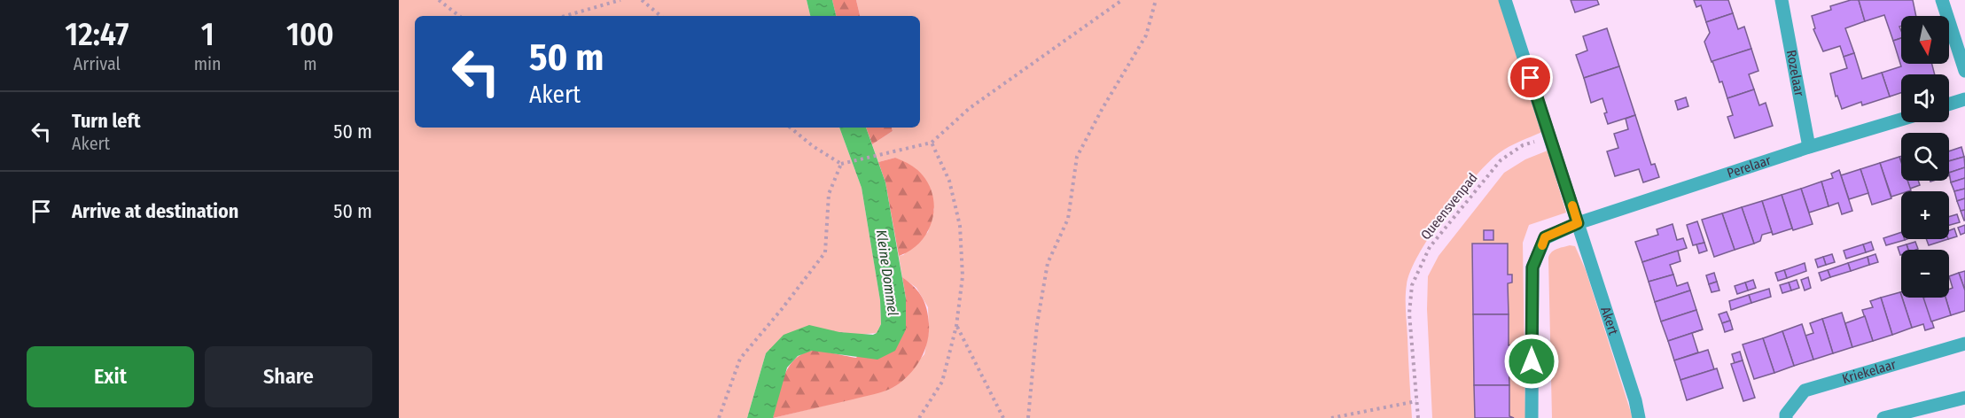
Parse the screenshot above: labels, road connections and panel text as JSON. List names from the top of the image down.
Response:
{
  "streets": {
    "street": [
      "Rozelaar",
      "Perelaar",
      "Akert",
      "Kriekelaar"
    ],
    "path": ["Queensvenpad"]
  },
  "crossings": [
    ["Rozelaar", "Perelaar"],
    ["Perelaar", "Akert"],
    ["Queensvenpad", "Akert"]
  ],
  "water": ["Kleine Dommel"],
  "north": "bottom",
  "page": {
    "eta": [
      "12:47",
      "Arrival",
      "1",
      "min",
      "100",
      "m"
    ],
    "map_buttons": ["+", "−"],
    "turn": ["50 m", "Akert"],
    "list": [
      {
        "name": "Turn left",
        "note": "Akert",
        "value": "50 m"
      },
      {
        "name": "Arrive at destination",
        "value": "50 m"
      }
    ],
    "buttons": ["Exit", "Share"]
  }
}
